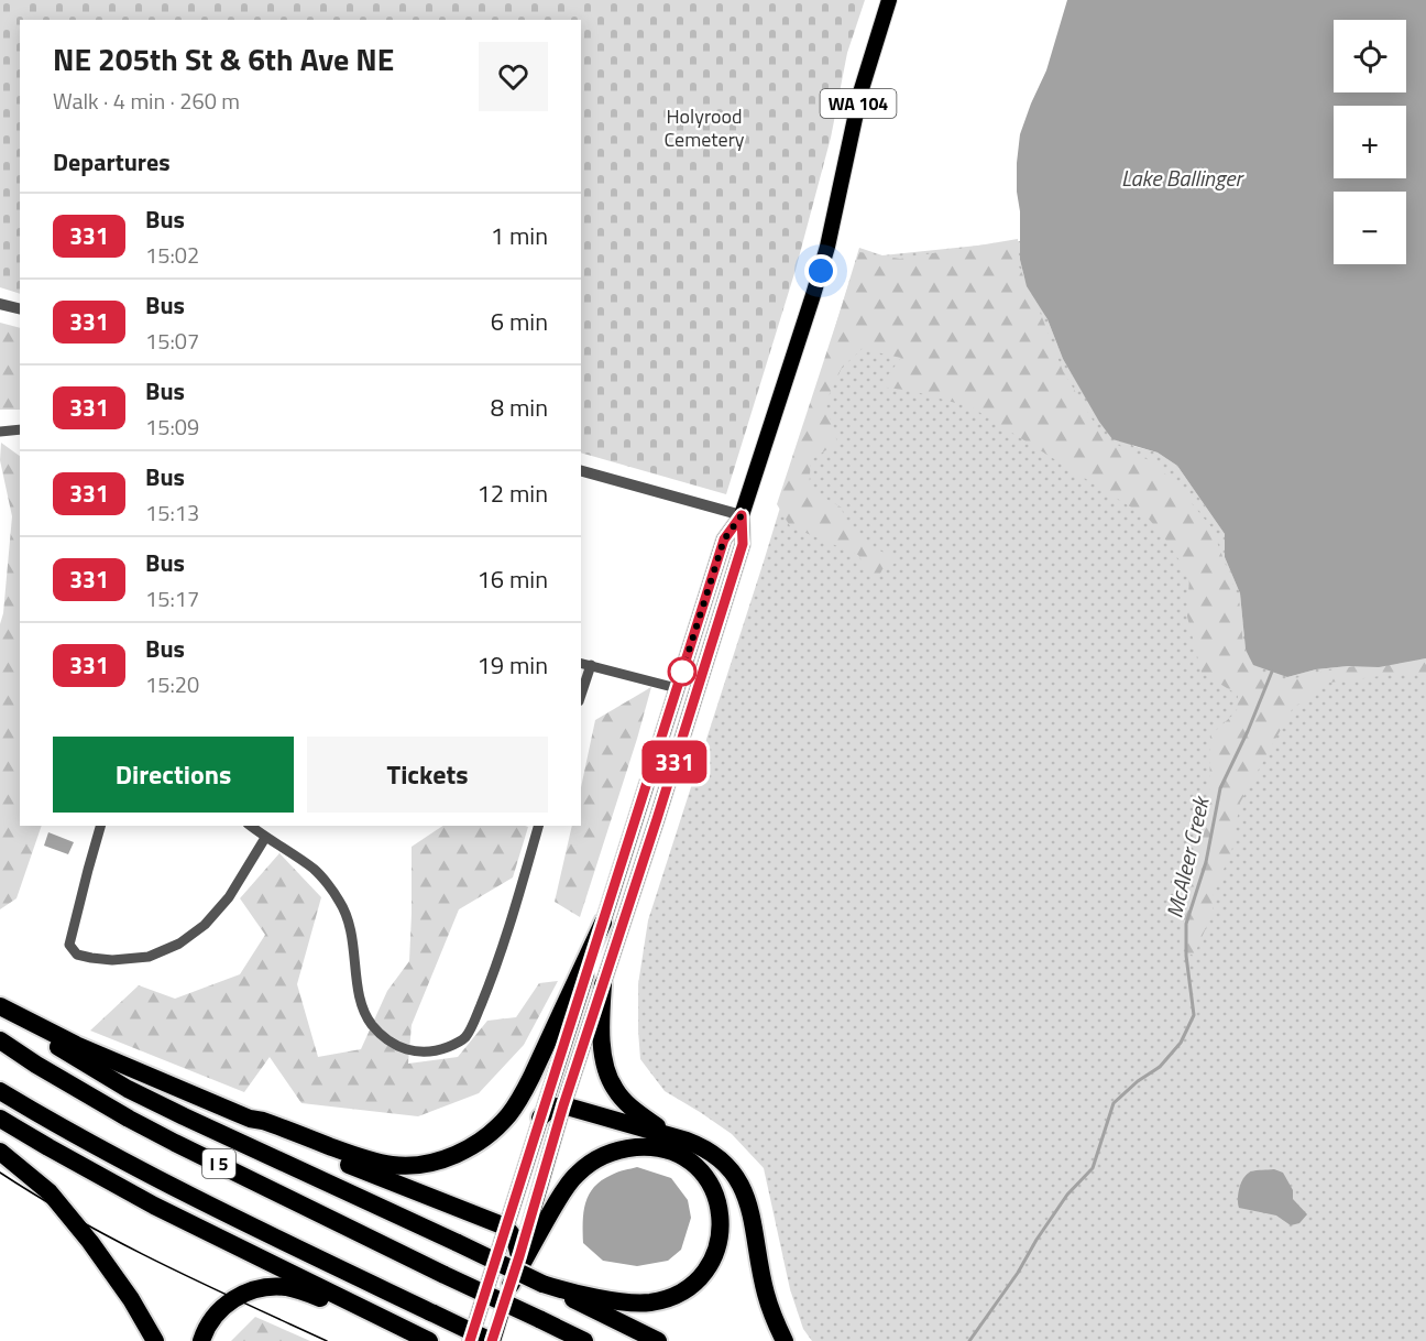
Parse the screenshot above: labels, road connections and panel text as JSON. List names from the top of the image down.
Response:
{
  "streets": {
    "highway": ["I 5"],
    "main road": ["WA 104"]
  },
  "crossings": [
    ["WA 104", "I 5"]
  ],
  "water": ["Lake Ballinger", "McAleer Creek"],
  "parks": ["Holyrood Cemetery"],
  "lines": ["bus line 331"],
  "page": {
    "on_map": "331",
    "map_buttons": ["+", "−"],
    "heading": [
      ["NE 205th St & 6th Ave NE", "Walk · 4 min · 260 m"],
      "Departures"
    ],
    "list": [
      {
        "mark": "331",
        "name": "Bus",
        "note": "15:02",
        "value": "1 min"
      },
      {
        "mark": "331",
        "name": "Bus",
        "note": "15:07",
        "value": "6 min"
      },
      {
        "mark": "331",
        "name": "Bus",
        "note": "15:09",
        "value": "8 min"
      },
      {
        "mark": "331",
        "name": "Bus",
        "note": "15:13",
        "value": "12 min"
      },
      {
        "mark": "331",
        "name": "Bus",
        "note": "15:17",
        "value": "16 min"
      },
      {
        "mark": "331",
        "name": "Bus",
        "note": "15:20",
        "value": "19 min"
      }
    ],
    "buttons": ["Directions", "Tickets"]
  }
}
